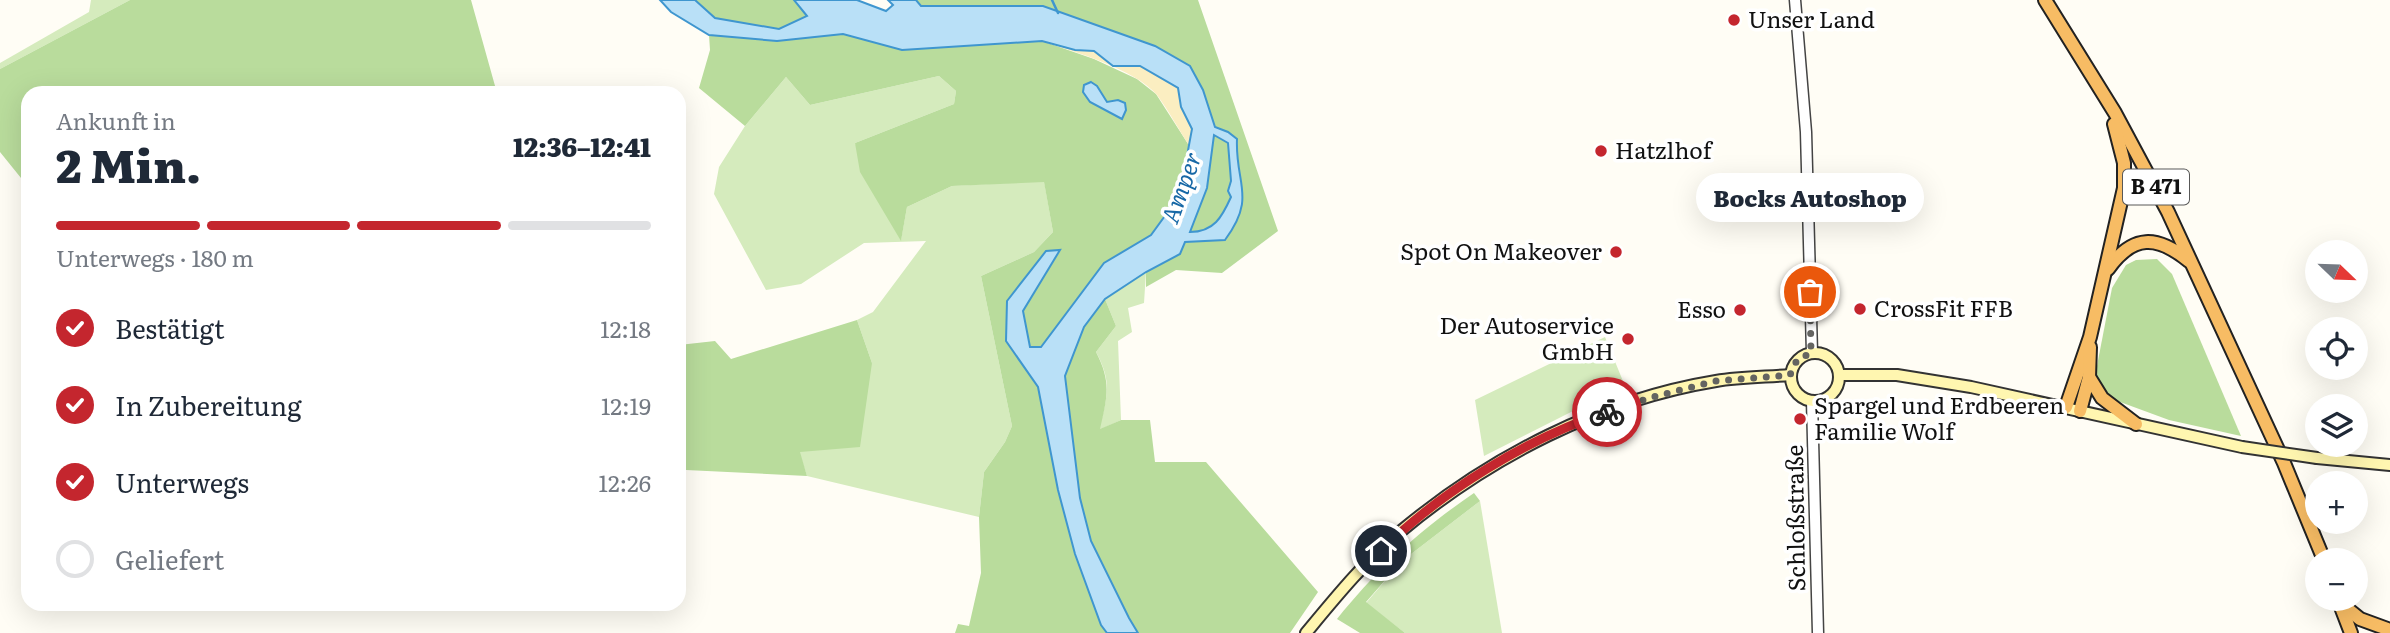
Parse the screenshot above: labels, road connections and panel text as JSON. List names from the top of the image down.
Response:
{
  "streets": {
    "highway": ["B 471"],
    "street": ["Schloßstraße"]
  },
  "water": ["Amper"],
  "places": [
    "Unser Land",
    "Hatzlhof",
    "Spot On Makeover",
    "Bocks Autoshop",
    "CrossFit FFB",
    "Esso",
    "Der Autoservice GmbH",
    "Spargel und Erdbeeren Familie Wolf"
  ],
  "north": "bottom right",
  "page": {
    "heading": ["2 Min.", "Ankunft in", "12:36–12:41"],
    "bubble": "Bocks Autoshop",
    "bar": "Unterwegs · 180 m",
    "map_buttons": ["+", "−"],
    "list": [
      ["Bestätigt", "12:18"],
      ["In Zubereitung", "12:19"],
      ["Unterwegs", "12:26"],
      "Geliefert"
    ]
  }
}
